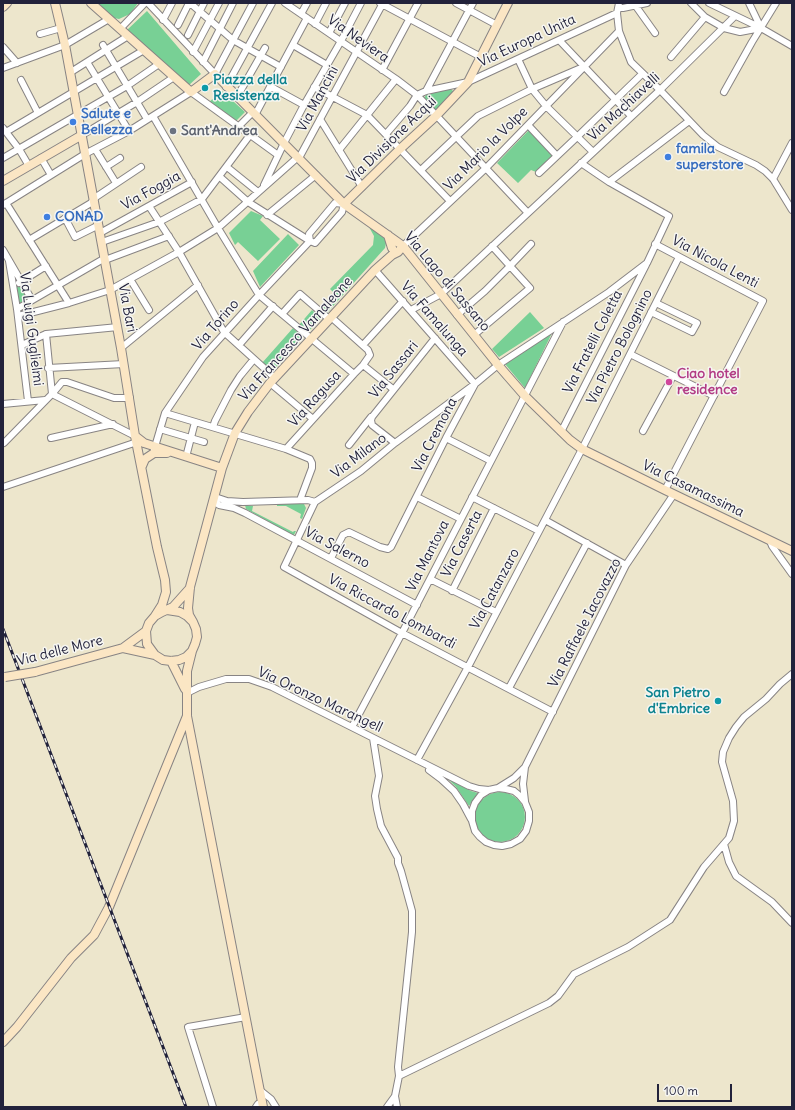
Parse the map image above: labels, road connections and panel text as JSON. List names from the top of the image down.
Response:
{
  "streets": {
    "main road": [
      "Via Divisione Acqui",
      "Via Lago di Sassano",
      "Via Bari",
      "Via Francesco Vamaleone",
      "Via Casamassima",
      "Via delle More"
    ],
    "street": [
      "Via Neviera",
      "Via Europa Unita",
      "Via Mancini",
      "Via Machiavelli",
      "Via Mario la Volpe",
      "Via Foggia",
      "Via Nicola Lenti",
      "Via Famalunga",
      "Via Torino",
      "Via Luigi Guglielmi",
      "Via Fratelli Coletta",
      "Via Pietro Bolognino",
      "Via Sassari",
      "Via Ragusa",
      "Via Cremona",
      "Via Milano",
      "Via Caserta",
      "Via Salerno",
      "Via Mantova",
      "Via Catanzaro",
      "Via Riccardo Lombardi",
      "Via Raffaele Iacovazzo",
      "Via Oronzo Marangell"
    ]
  },
  "crossings": [
    ["Via Neviera", "Via Europa Unita"],
    ["Via Neviera", "Via Mancini"],
    ["Via Neviera", "Via Machiavelli"],
    ["Via Neviera", "Via Divisione Acqui"],
    ["Via Neviera", "Via Mario la Volpe"],
    ["Via Europa Unita", "Via Divisione Acqui"],
    ["Via Mancini", "Via Lago di Sassano"],
    ["Via Machiavelli", "Via Lago di Sassano"],
    ["Via Machiavelli", "Via Famalunga"],
    ["Via Divisione Acqui", "Via Lago di Sassano"],
    ["Via Mario la Volpe", "Via Lago di Sassano"],
    ["Via Foggia", "Via Bari"],
    ["Via Nicola Lenti", "Via Fratelli Coletta"],
    ["Via Nicola Lenti", "Via Pietro Bolognino"],
    ["Via Lago di Sassano", "Via Fratelli Coletta"],
    ["Via Lago di Sassano", "Via Pietro Bolognino"],
    ["Via Lago di Sassano", "Via Milano"],
    ["Via Lago di Sassano", "Via Casamassima"],
    ["Via Lago di Sassano", "Via Mantova"],
    ["Via Lago di Sassano", "Via Catanzaro"],
    ["Via Bari", "Via Torino"],
    ["Via Bari", "Via Francesco Vamaleone"],
    ["Via Famalunga", "Via Francesco Vamaleone"],
    ["Via Famalunga", "Via Sassari"],
    ["Via Famalunga", "Via Cremona"],
    ["Via Famalunga", "Via Milano"],
    ["Via Francesco Vamaleone", "Via Salerno"],
    ["Via Fratelli Coletta", "Via Milano"],
    ["Via Pietro Bolognino", "Via Casamassima"],
    ["Via Pietro Bolognino", "Via Catanzaro"],
    ["Via Sassari", "Via Milano"],
    ["Via Cremona", "Via Milano"],
    ["Via Cremona", "Via Salerno"],
    ["Via Milano", "Via Mantova"],
    ["Via Milano", "Via Riccardo Lombardi"],
    ["Via Casamassima", "Via Catanzaro"],
    ["Via Casamassima", "Via Raffaele Iacovazzo"],
    ["Via Salerno", "Via Mantova"],
    ["Via Salerno", "Via Riccardo Lombardi"],
    ["Via Mantova", "Via Riccardo Lombardi"],
    ["Via Mantova", "Via Oronzo Marangell"],
    ["Via Catanzaro", "Via Riccardo Lombardi"],
    ["Via Catanzaro", "Via Oronzo Marangell"],
    ["Via Riccardo Lombardi", "Via Raffaele Iacovazzo"]
  ],
  "places": [
    "Piazza della Resistenza",
    "Salute e Bellezza",
    "Sant'Andrea",
    "famila superstore",
    "CONAD",
    "Ciao hotel residence",
    "San Pietro d'Embrice"
  ],
  "scale_bar": "100 m"
}
